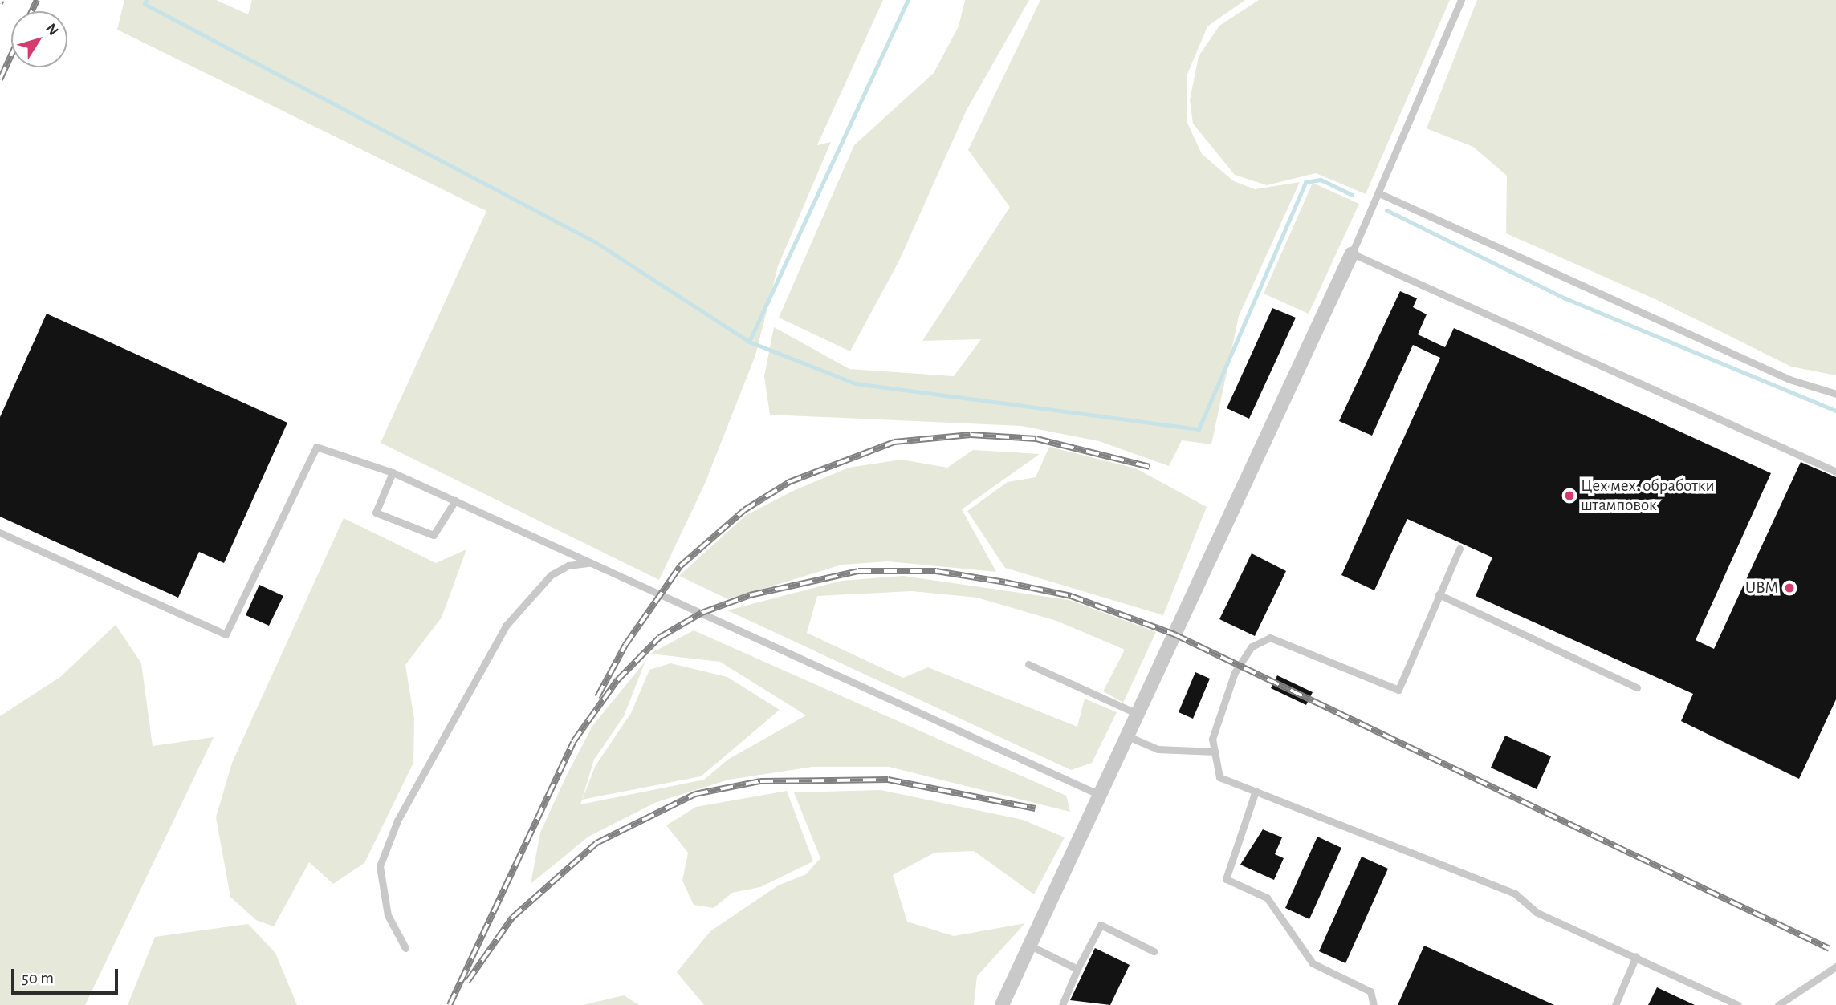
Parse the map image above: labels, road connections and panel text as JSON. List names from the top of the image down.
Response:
{
  "places": ["Цех мех. обработки штамповок", "UBM"],
  "scale_bar": "50 m",
  "north": "top right"
}
